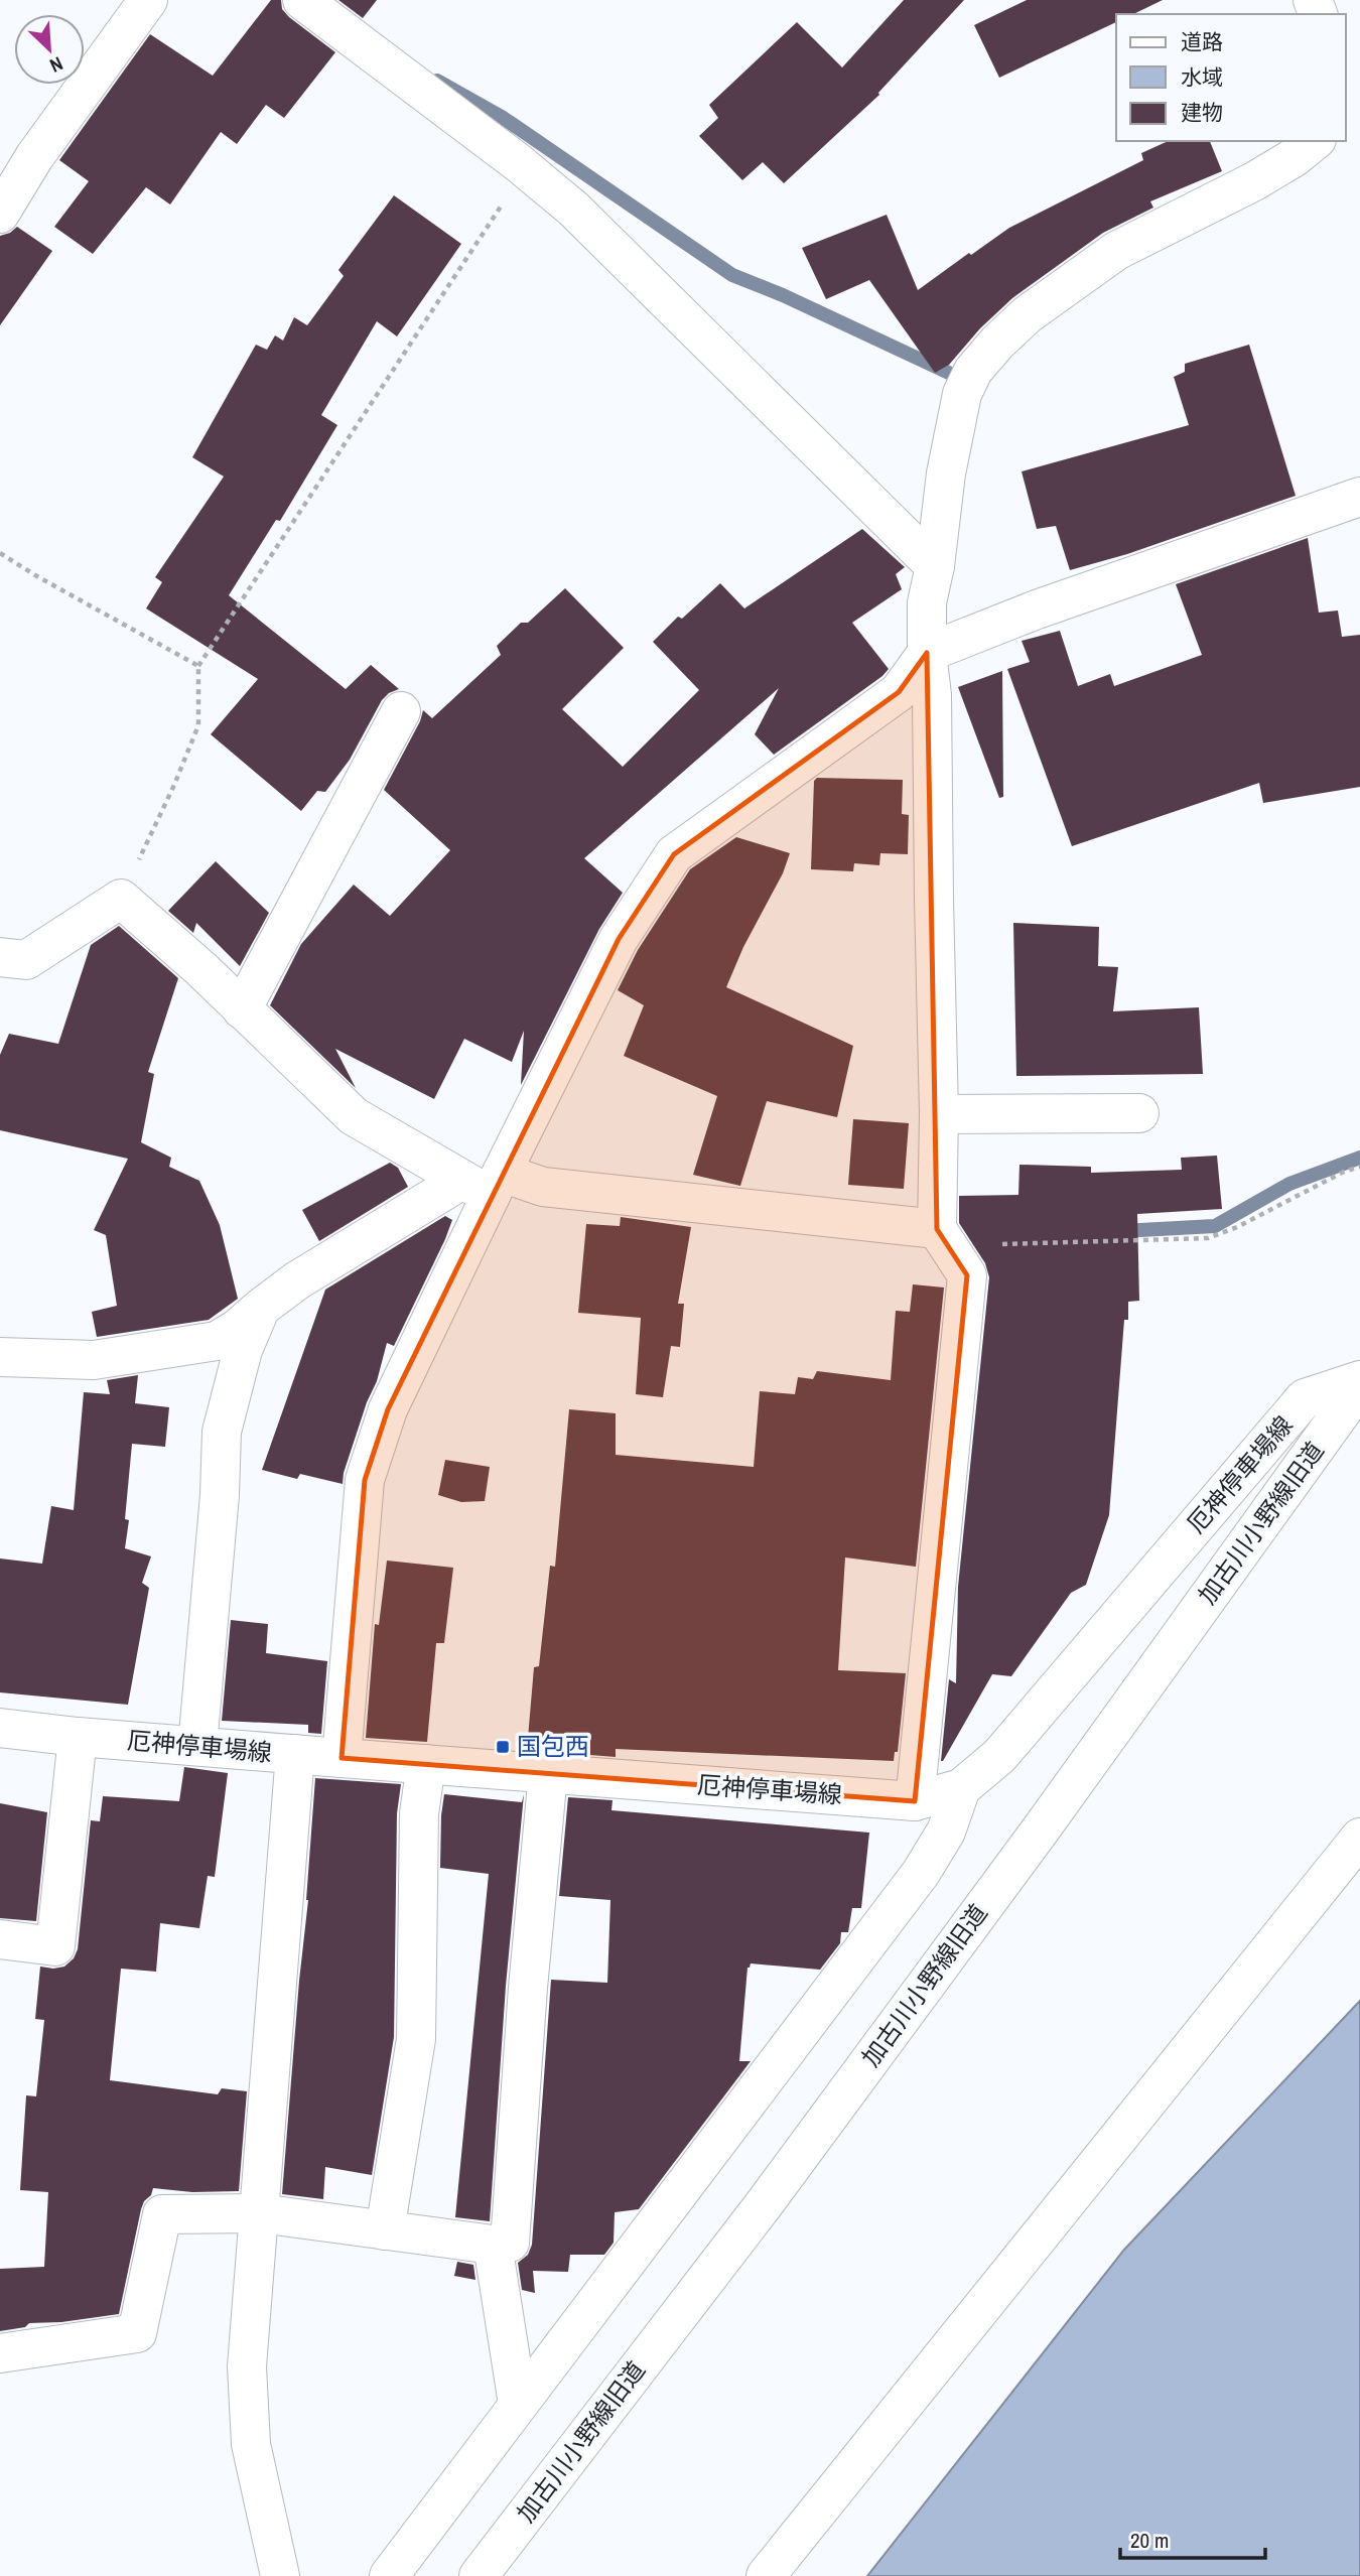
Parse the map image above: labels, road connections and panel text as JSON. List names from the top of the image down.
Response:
{
  "streets": {
    "street": ["厄神停車場線", "加古川小野線旧道"]
  },
  "places": {
    "transit": ["国包西"]
  },
  "legend": ["道路", "水域", "建物"],
  "scale_bar": "20 m",
  "north": "bottom right"
}
